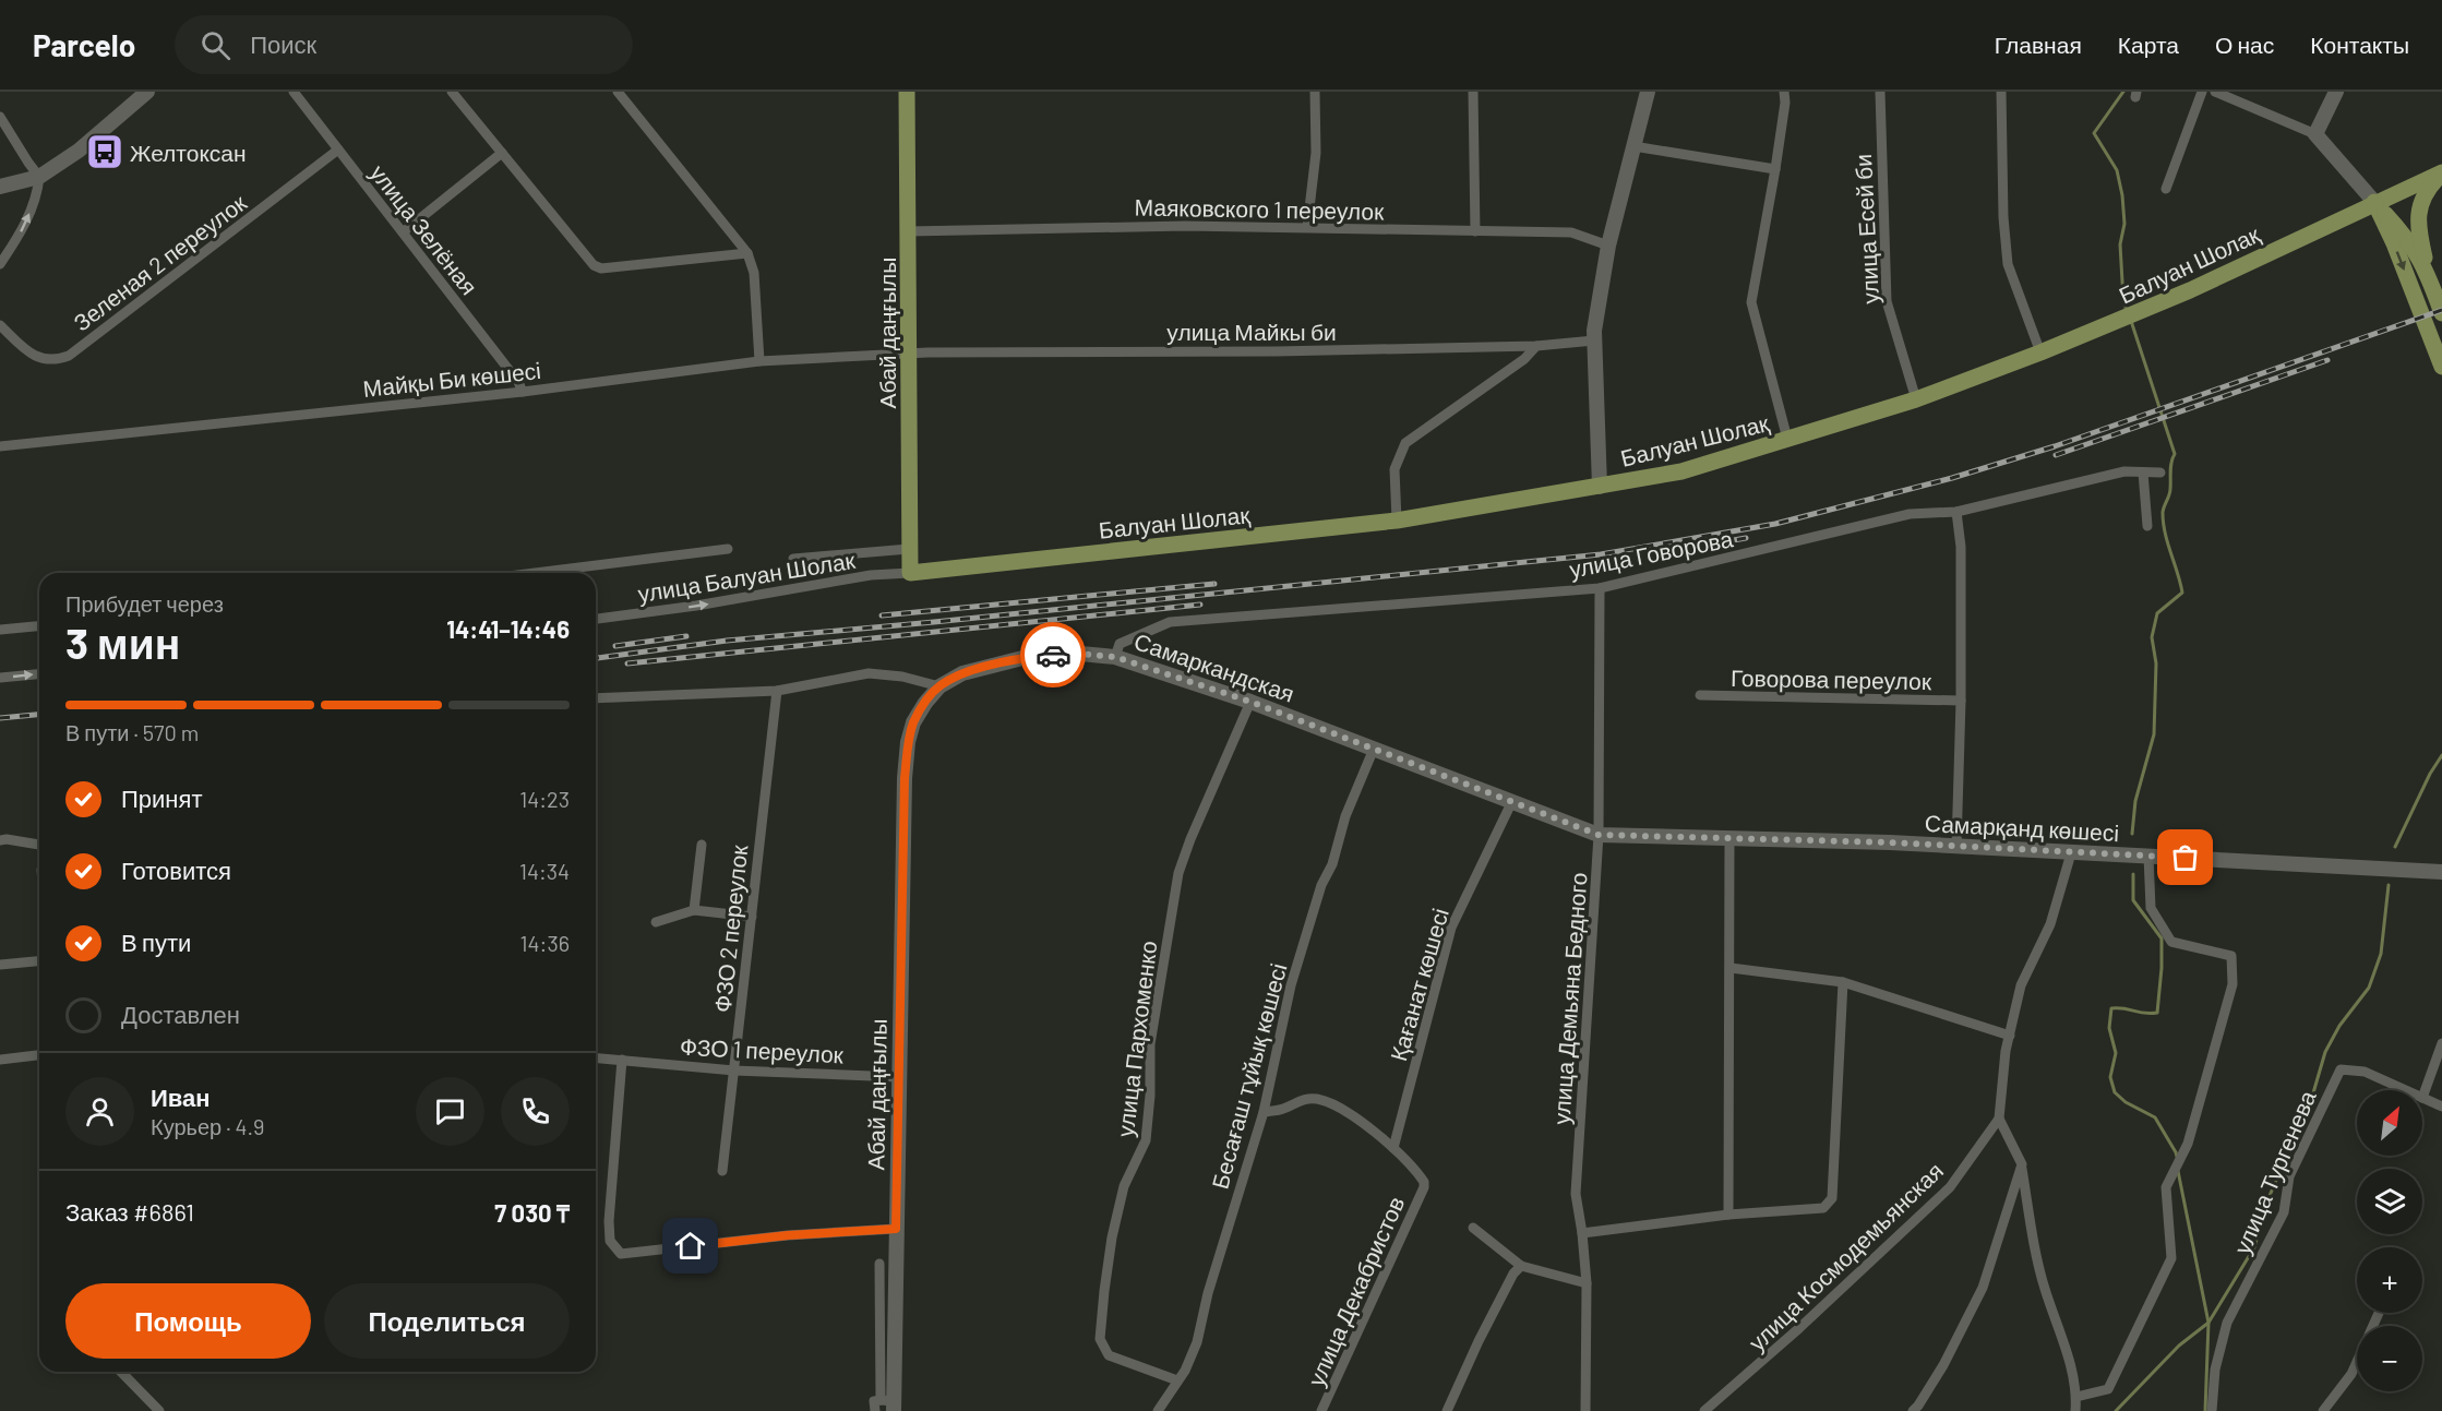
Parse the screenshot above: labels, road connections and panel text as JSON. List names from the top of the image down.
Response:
{
  "streets": {
    "main road": ["Балуан Шолақ", "Абай даңғылы"],
    "street": [
      "Маяковского 1 переулок",
      "улица Зелёная",
      "улица Есей би",
      "Зеленая 2 переулок",
      "улица Майкы би",
      "Майқы Би көшесі",
      "улица Говорова",
      "улица Балуан Шолак",
      "Самаркандская",
      "Говорова переулок",
      "Самарқанд көшесі",
      "ФЗО 2 переулок",
      "Қағанат көшесі",
      "улица Демьяна Бедного",
      "улица Пархоменко",
      "ФЗО 1 переулок",
      "Бесағаш тұйық көшесі",
      "улица Тургенева",
      "улица Космодемьянская",
      "улица Декабристов"
    ]
  },
  "crossings": [
    ["Маяковского 1 переулок", "Абай даңғылы"],
    ["улица Зелёная", "Зеленая 2 переулок"],
    ["улица Зелёная", "Майқы Би көшесі"],
    ["улица Есей би", "Балуан Шолақ"],
    ["Балуан Шолақ", "Абай даңғылы"],
    ["Балуан Шолақ", "улица Балуан Шолак"],
    ["улица Майкы би", "Абай даңғылы"],
    ["улица Майкы би", "Майқы Би көшесі"],
    ["Абай даңғылы", "Майқы Би көшесі"],
    ["Абай даңғылы", "улица Балуан Шолак"],
    ["Абай даңғылы", "Самаркандская"],
    ["Абай даңғылы", "ФЗО 1 переулок"],
    ["улица Говорова", "Самаркандская"],
    ["улица Говорова", "Говорова переулок"],
    ["улица Говорова", "улица Демьяна Бедного"],
    ["Самаркандская", "Самарқанд көшесі"],
    ["Самаркандская", "Қағанат көшесі"],
    ["Самаркандская", "улица Демьяна Бедного"],
    ["Самаркандская", "улица Пархоменко"],
    ["Самаркандская", "Бесағаш тұйық көшесі"],
    ["Говорова переулок", "Самарқанд көшесі"],
    ["Самарқанд көшесі", "улица Демьяна Бедного"],
    ["Самарқанд көшесі", "улица Космодемьянская"],
    ["ФЗО 2 переулок", "ФЗО 1 переулок"],
    ["Қағанат көшесі", "улица Декабристов"],
    ["улица Пархоменко", "Бесағаш тұйық көшесі"]
  ],
  "places": {
    "bus stop": ["Желтоксан"]
  },
  "north": "top right",
  "page": {
    "header": "Parcelo",
    "search": "Поиск",
    "nav": [
      "Главная",
      "Карта",
      "О нас",
      "Контакты"
    ],
    "heading": ["3 мин", "Прибудет через", "14:41–14:46"],
    "panel": [
      "Иван",
      "Курьер · 4.9",
      "Заказ #6861",
      "7 030 ₸"
    ],
    "bar": "В пути · 570 m",
    "list": [
      ["Принят", "14:23"],
      ["Готовится", "14:34"],
      ["В пути", "14:36"],
      "Доставлен"
    ],
    "map_buttons": ["+", "−"],
    "buttons": ["Помощь", "Поделиться"]
  }
}
